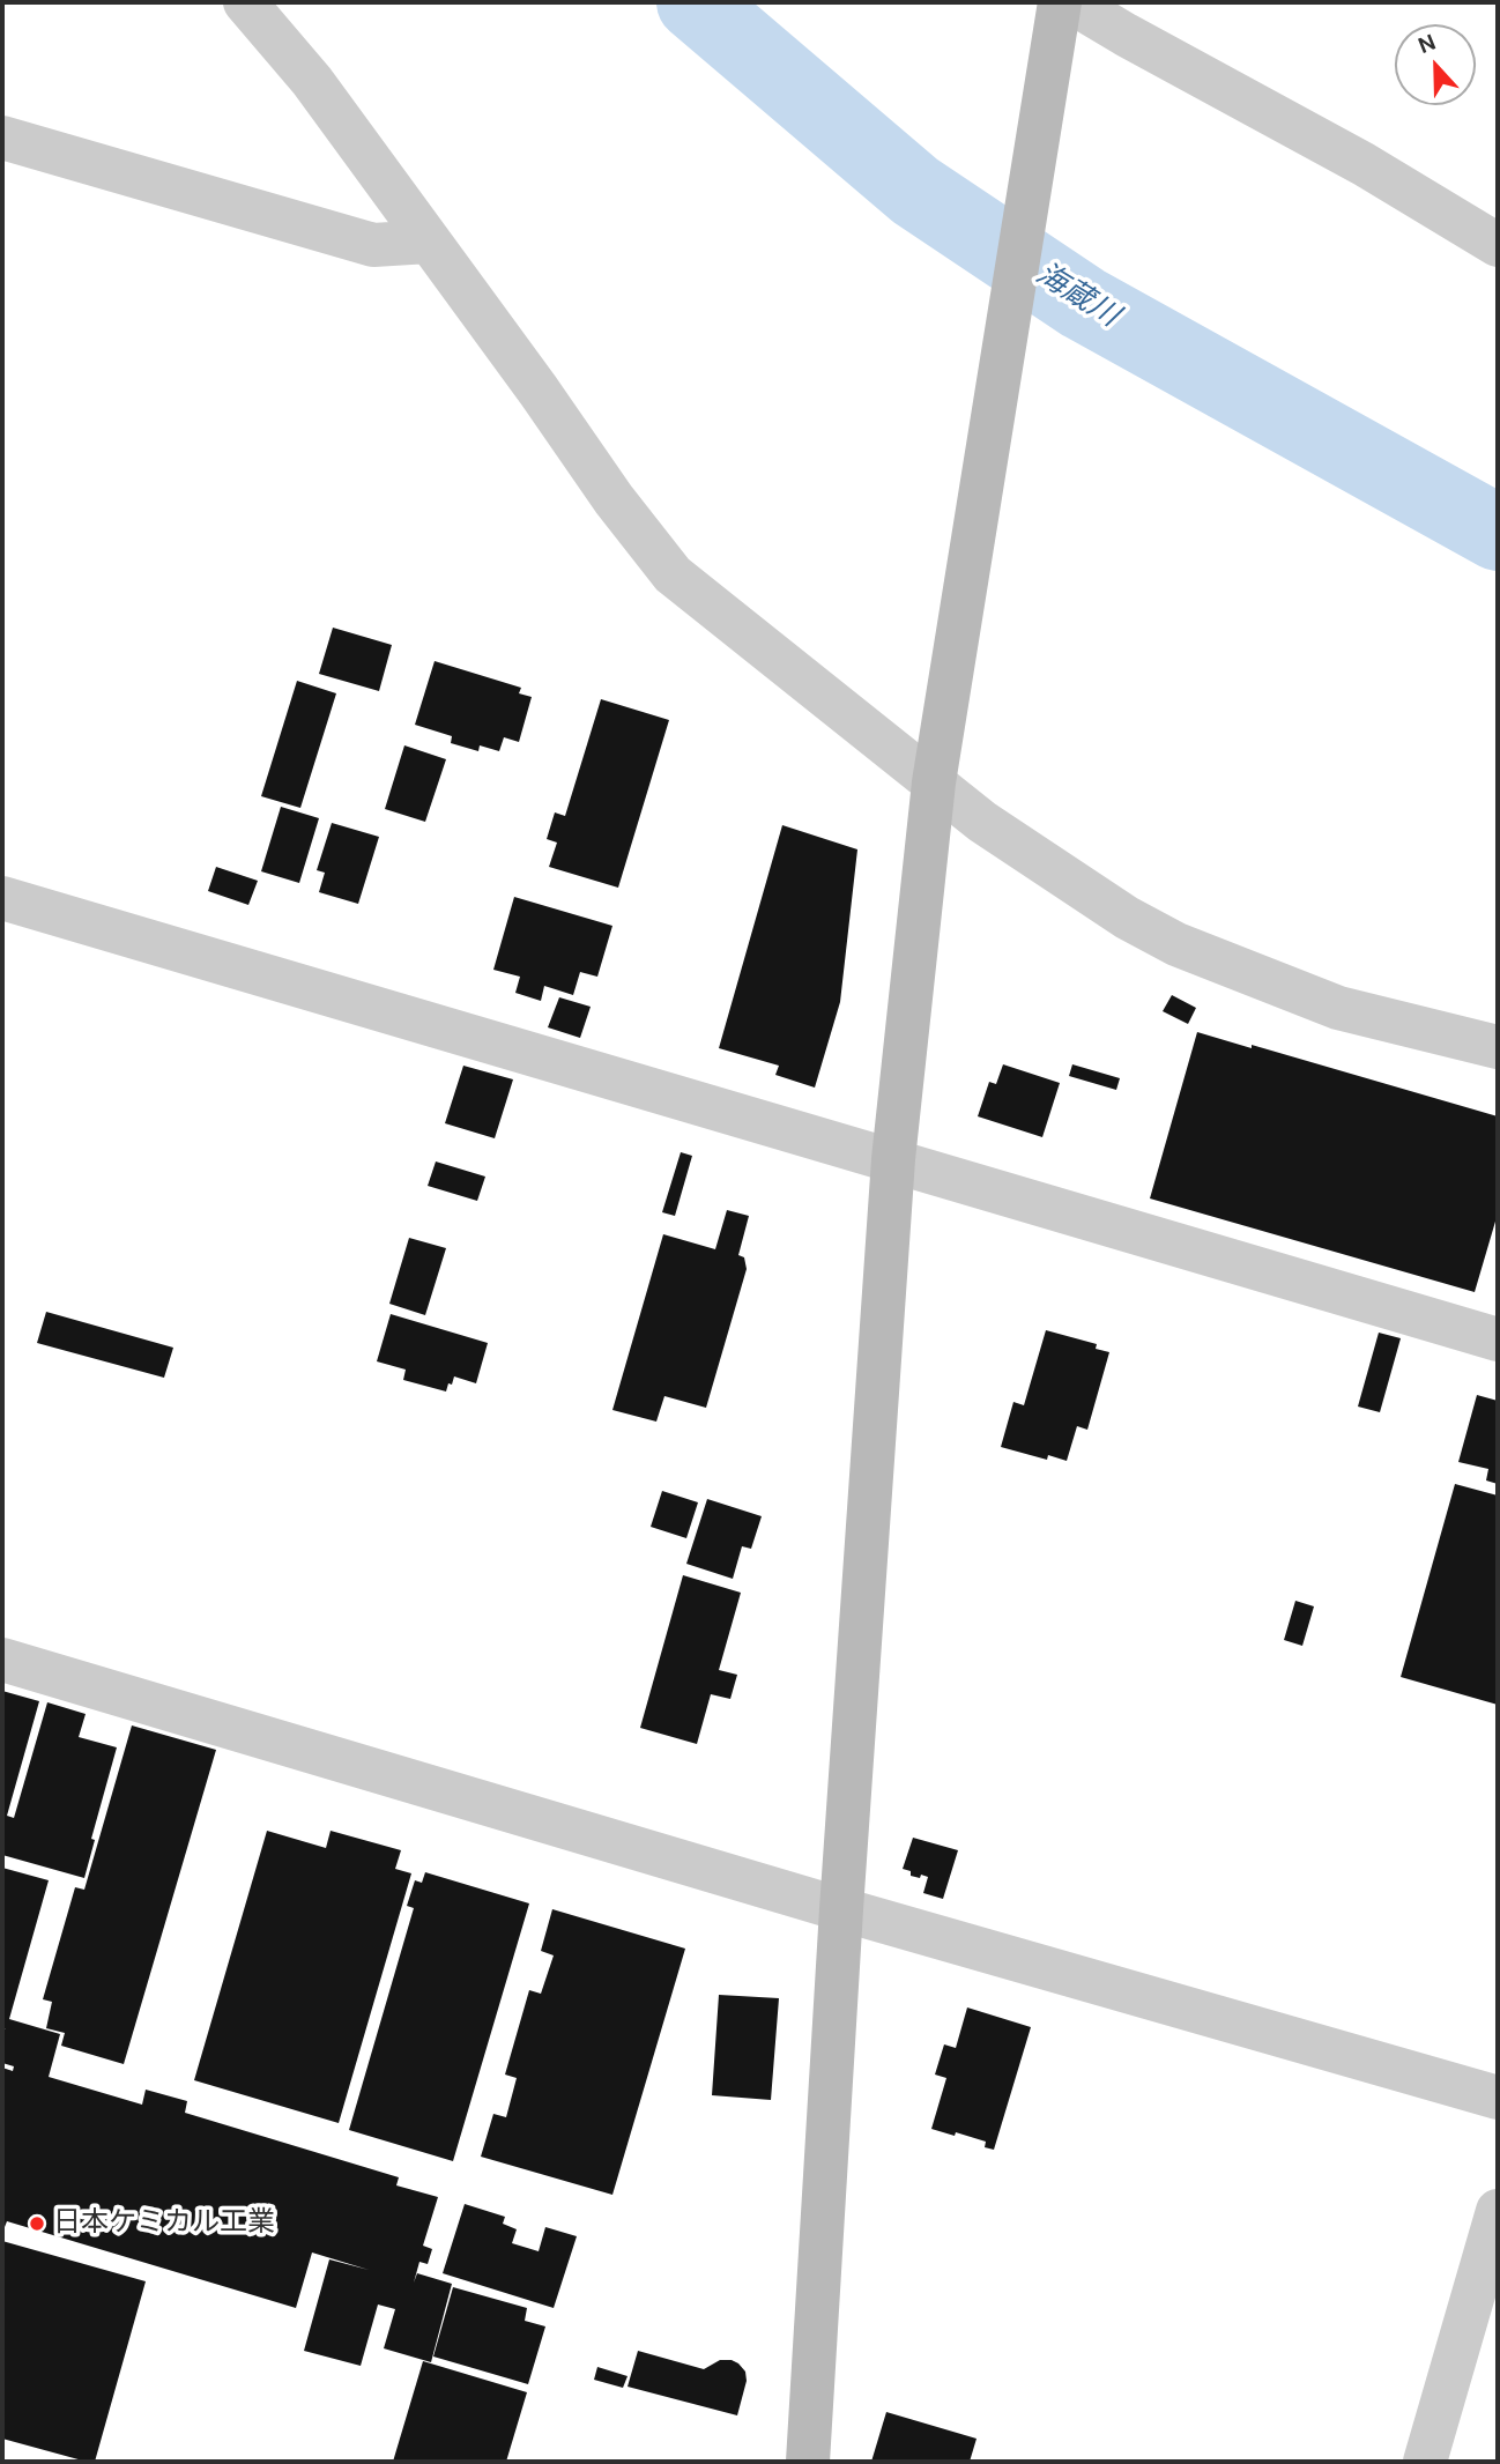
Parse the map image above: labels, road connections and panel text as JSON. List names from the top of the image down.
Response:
{
  "water": ["海蔵川"],
  "places": ["日本ケミカル工業"],
  "north": "top"
}
